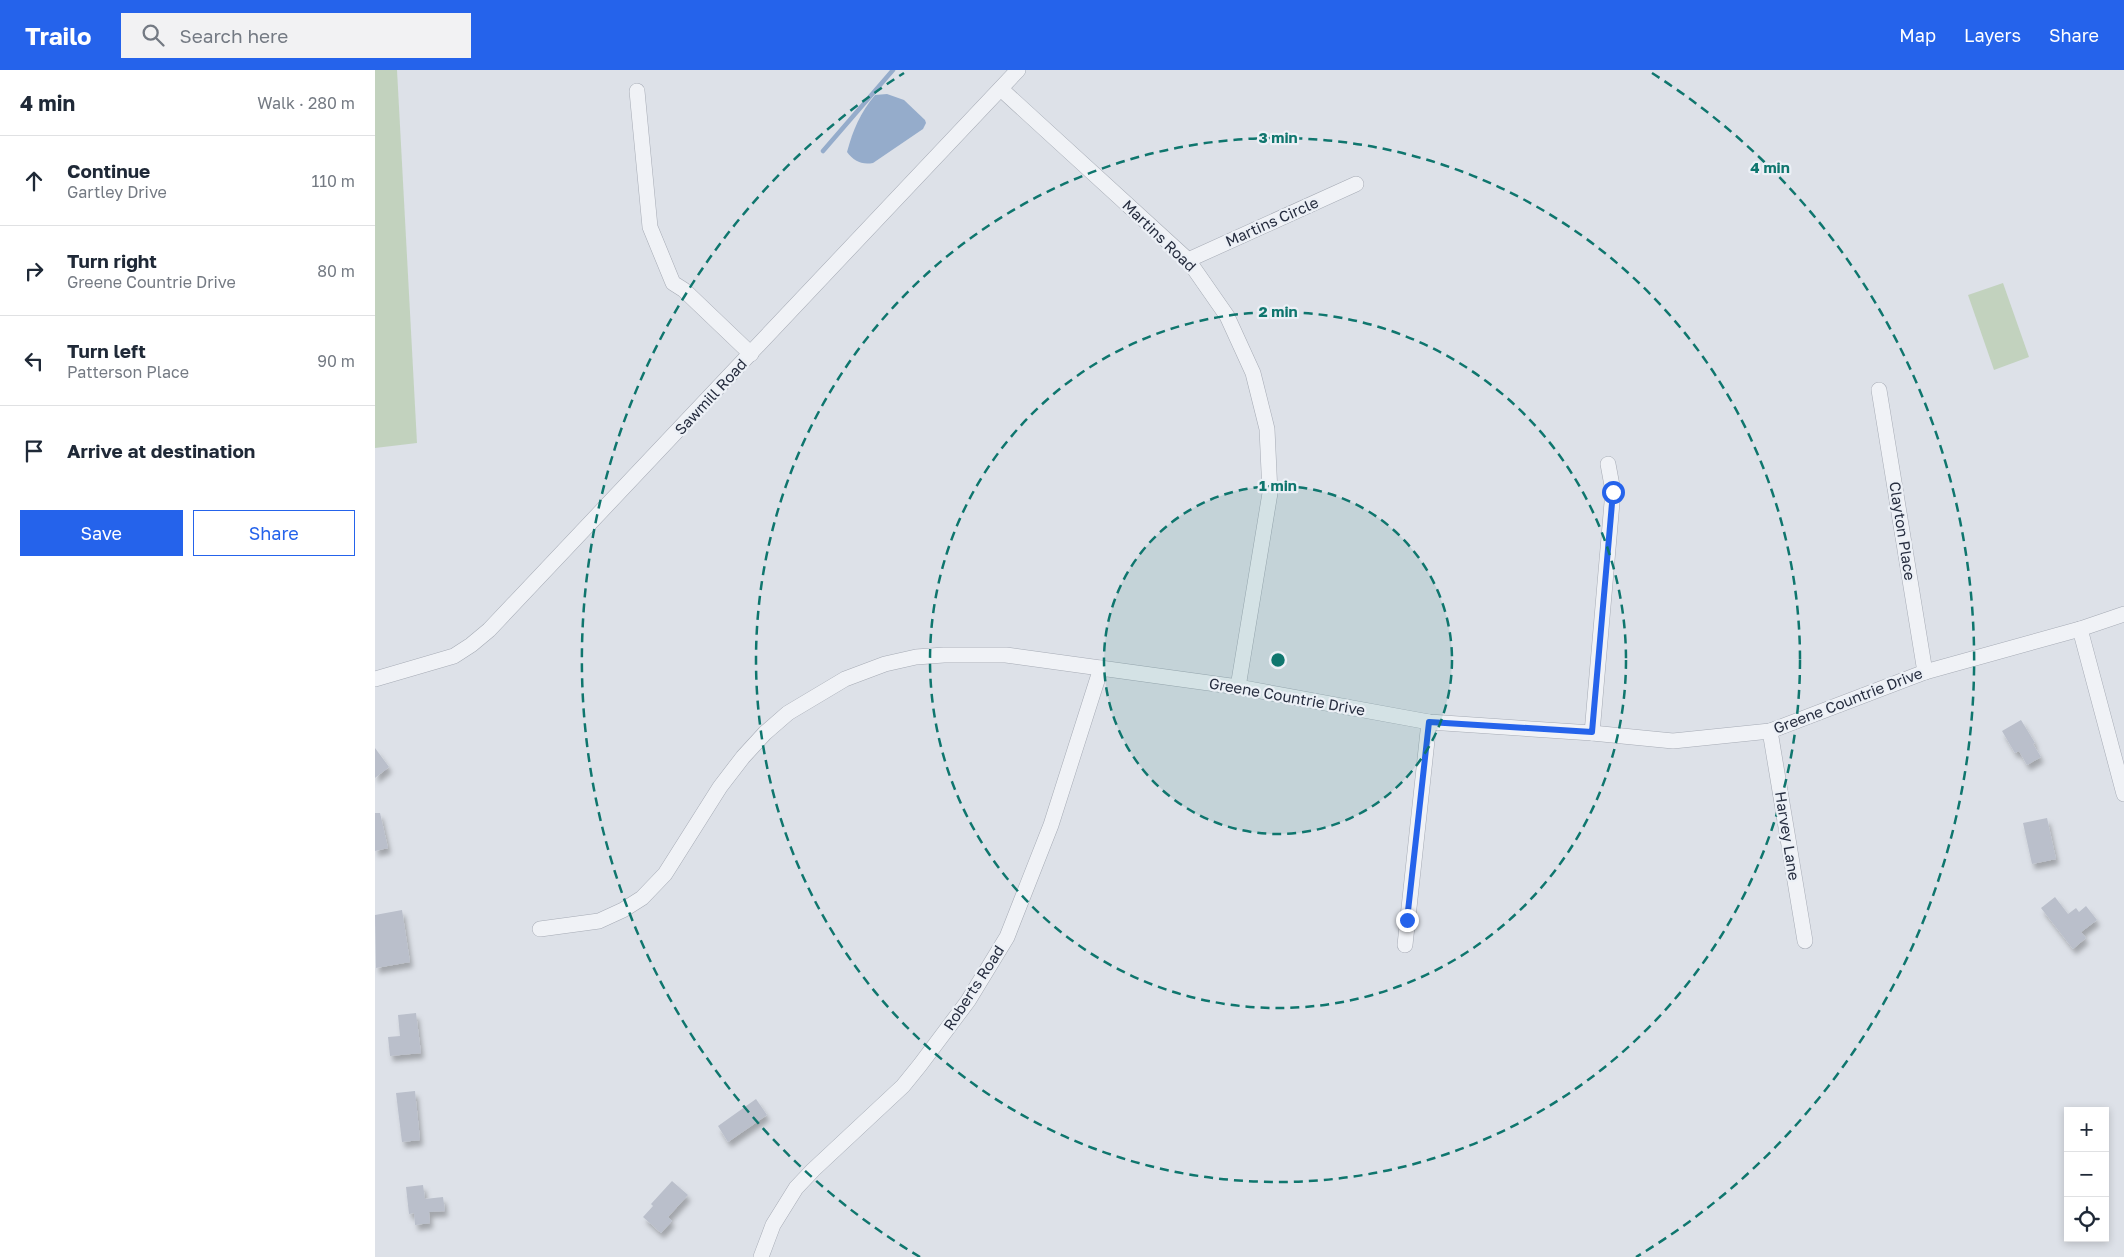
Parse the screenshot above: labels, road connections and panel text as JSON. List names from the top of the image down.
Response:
{
  "streets": {
    "street": [
      "Martins Circle",
      "Martins Road",
      "Sawmill Road",
      "Clayton Place",
      "Greene Countrie Drive",
      "Harvey Lane",
      "Roberts Road"
    ]
  },
  "crossings": [
    ["Martins Circle", "Martins Road"],
    ["Martins Road", "Sawmill Road"],
    ["Martins Road", "Greene Countrie Drive"],
    ["Clayton Place", "Greene Countrie Drive"],
    ["Greene Countrie Drive", "Harvey Lane"],
    ["Greene Countrie Drive", "Roberts Road"]
  ],
  "page": {
    "header": "Trailo",
    "search": "Search here",
    "nav": ["Map", "Layers", "Share"],
    "heading": ["4 min", "Walk · 280 m"],
    "list": [
      ["Continue", "Gartley Drive", "110 m"],
      ["Turn right", "Greene Countrie Drive", "80 m"],
      ["Turn left", "Patterson Place", "90 m"],
      "Arrive at destination"
    ],
    "buttons": ["Save", "Share"],
    "map_buttons": ["+", "−"]
  },
  "rings": [
    "3 min",
    "4 min",
    "2 min",
    "1 min"
  ]
}
